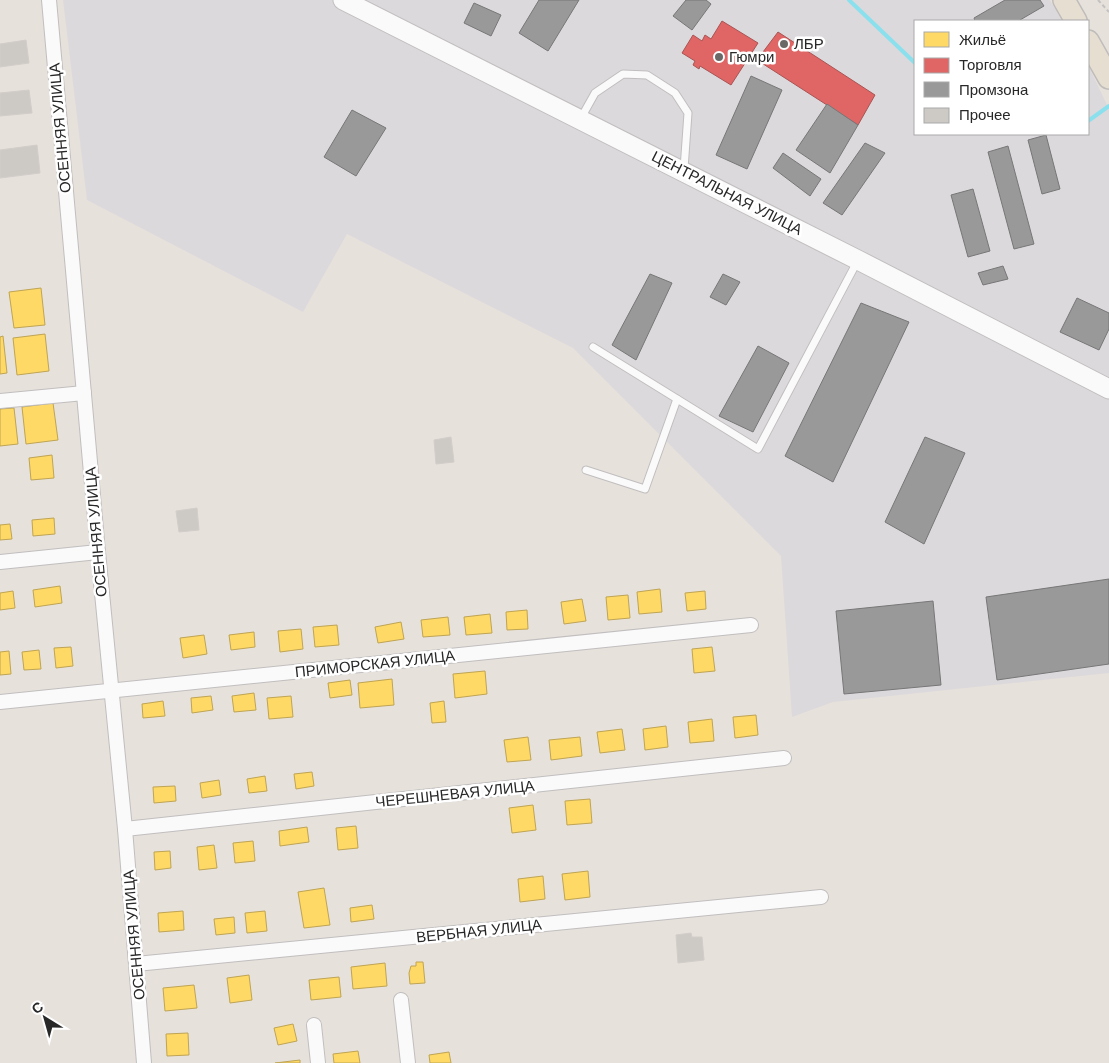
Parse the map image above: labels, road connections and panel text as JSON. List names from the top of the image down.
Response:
{
  "streets": {
    "street": [
      "ОСЕННЯЯ УЛИЦА",
      "ЦЕНТРАЛЬНАЯ УЛИЦА",
      "ПРИМОРСКАЯ УЛИЦА",
      "ЧЕРЕШНЕВАЯ УЛИЦА",
      "ВЕРБНАЯ УЛИЦА"
    ]
  },
  "crossings": [
    ["ОСЕННЯЯ УЛИЦА", "ПРИМОРСКАЯ УЛИЦА"],
    ["ОСЕННЯЯ УЛИЦА", "ЧЕРЕШНЕВАЯ УЛИЦА"],
    ["ОСЕННЯЯ УЛИЦА", "ВЕРБНАЯ УЛИЦА"]
  ],
  "places": ["ЛБР", "Гюмри"],
  "legend": [
    "Жильё",
    "Торговля",
    "Промзона",
    "Прочее"
  ],
  "north": "top left"
}
